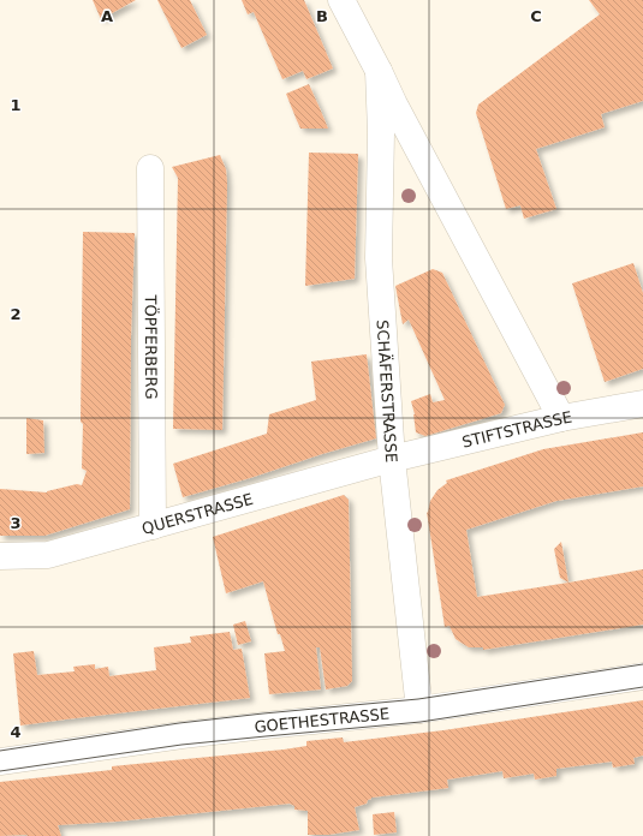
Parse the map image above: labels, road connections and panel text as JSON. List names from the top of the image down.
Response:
{
  "streets": {
    "street": [
      "TÖPFERBERG",
      "SCHÄFERSTRASSE",
      "STIFTSTRASSE",
      "QUERSTRASSE",
      "GOETHESTRASSE"
    ]
  },
  "crossings": [
    ["TÖPFERBERG", "QUERSTRASSE"],
    ["SCHÄFERSTRASSE", "STIFTSTRASSE"],
    ["SCHÄFERSTRASSE", "QUERSTRASSE"],
    ["SCHÄFERSTRASSE", "GOETHESTRASSE"],
    ["STIFTSTRASSE", "QUERSTRASSE"]
  ],
  "grid": {
    "columns": ["A", "B", "C"],
    "rows": [
      "1",
      "2",
      "3",
      "4"
    ]
  }
}
